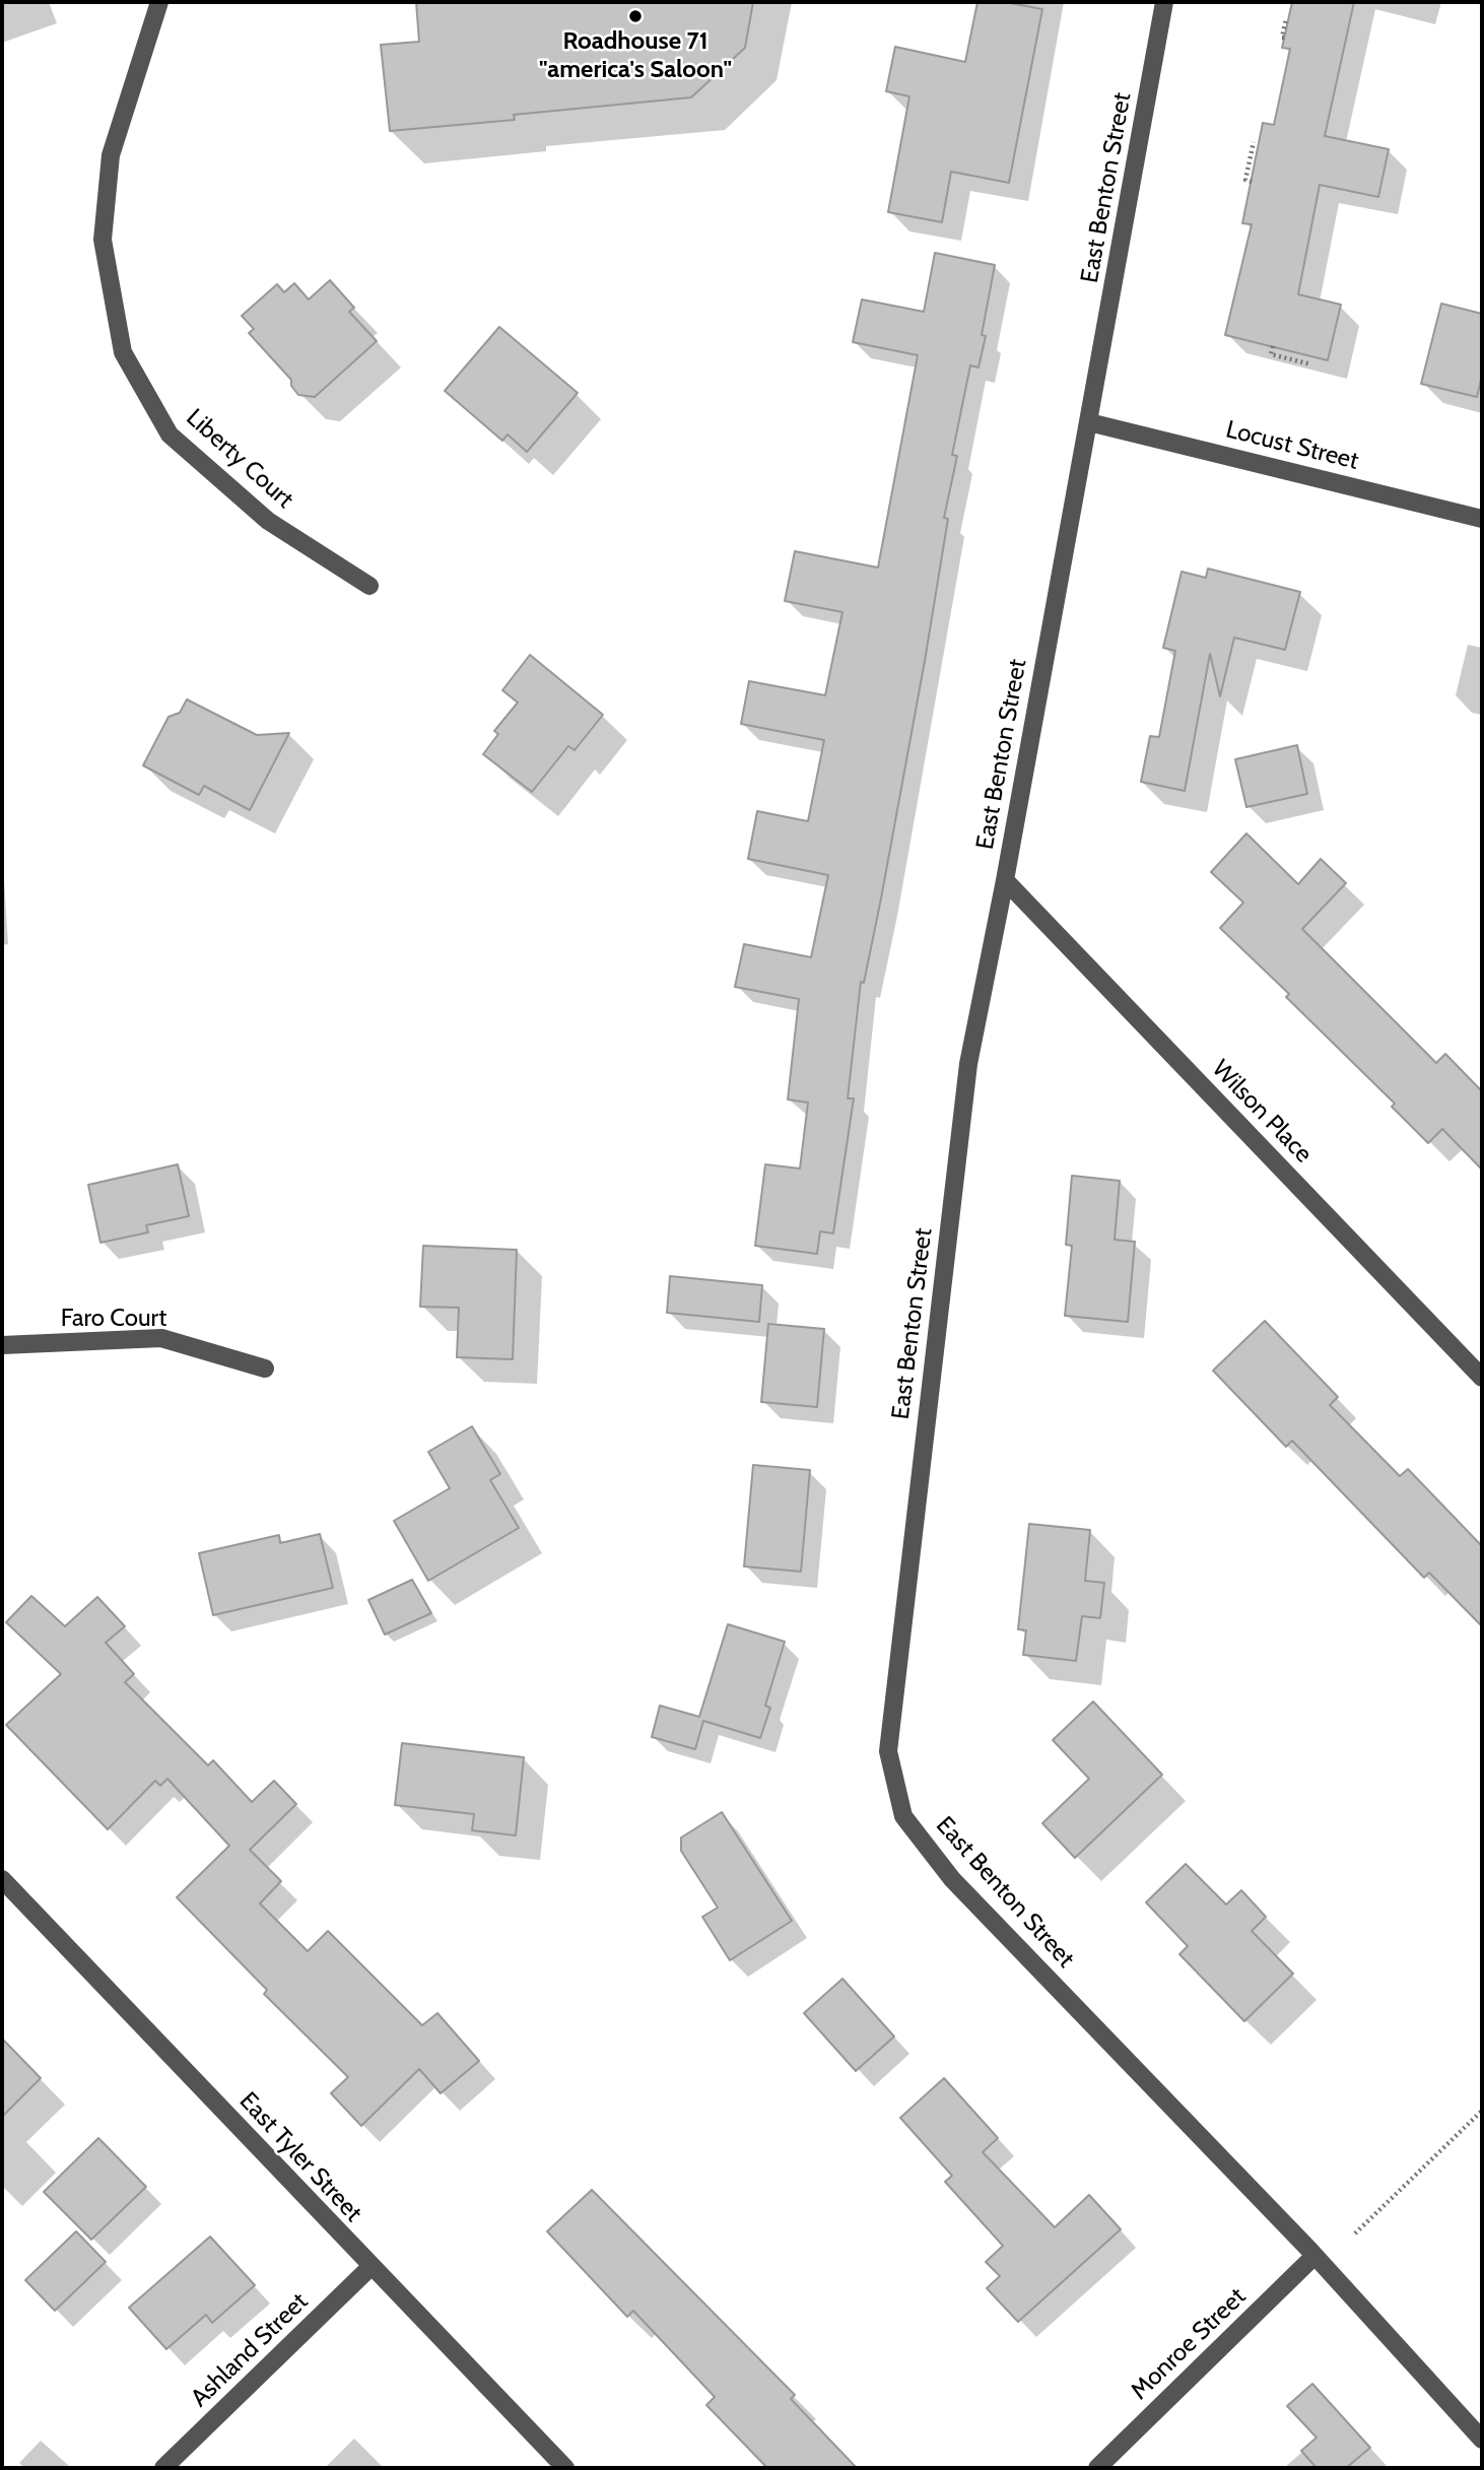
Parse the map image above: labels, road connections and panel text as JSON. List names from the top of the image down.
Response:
{
  "streets": {
    "street": [
      "East Benton Street",
      "Locust Street",
      "Liberty Court",
      "Wilson Place",
      "Faro Court",
      "East Tyler Street",
      "Monroe Street",
      "Ashland Street"
    ]
  },
  "crossings": [
    ["East Benton Street", "Locust Street"],
    ["East Benton Street", "Wilson Place"],
    ["East Benton Street", "Monroe Street"],
    ["East Tyler Street", "Ashland Street"]
  ],
  "places": ["Roadhouse 71 \"america's Saloon\""]
}
